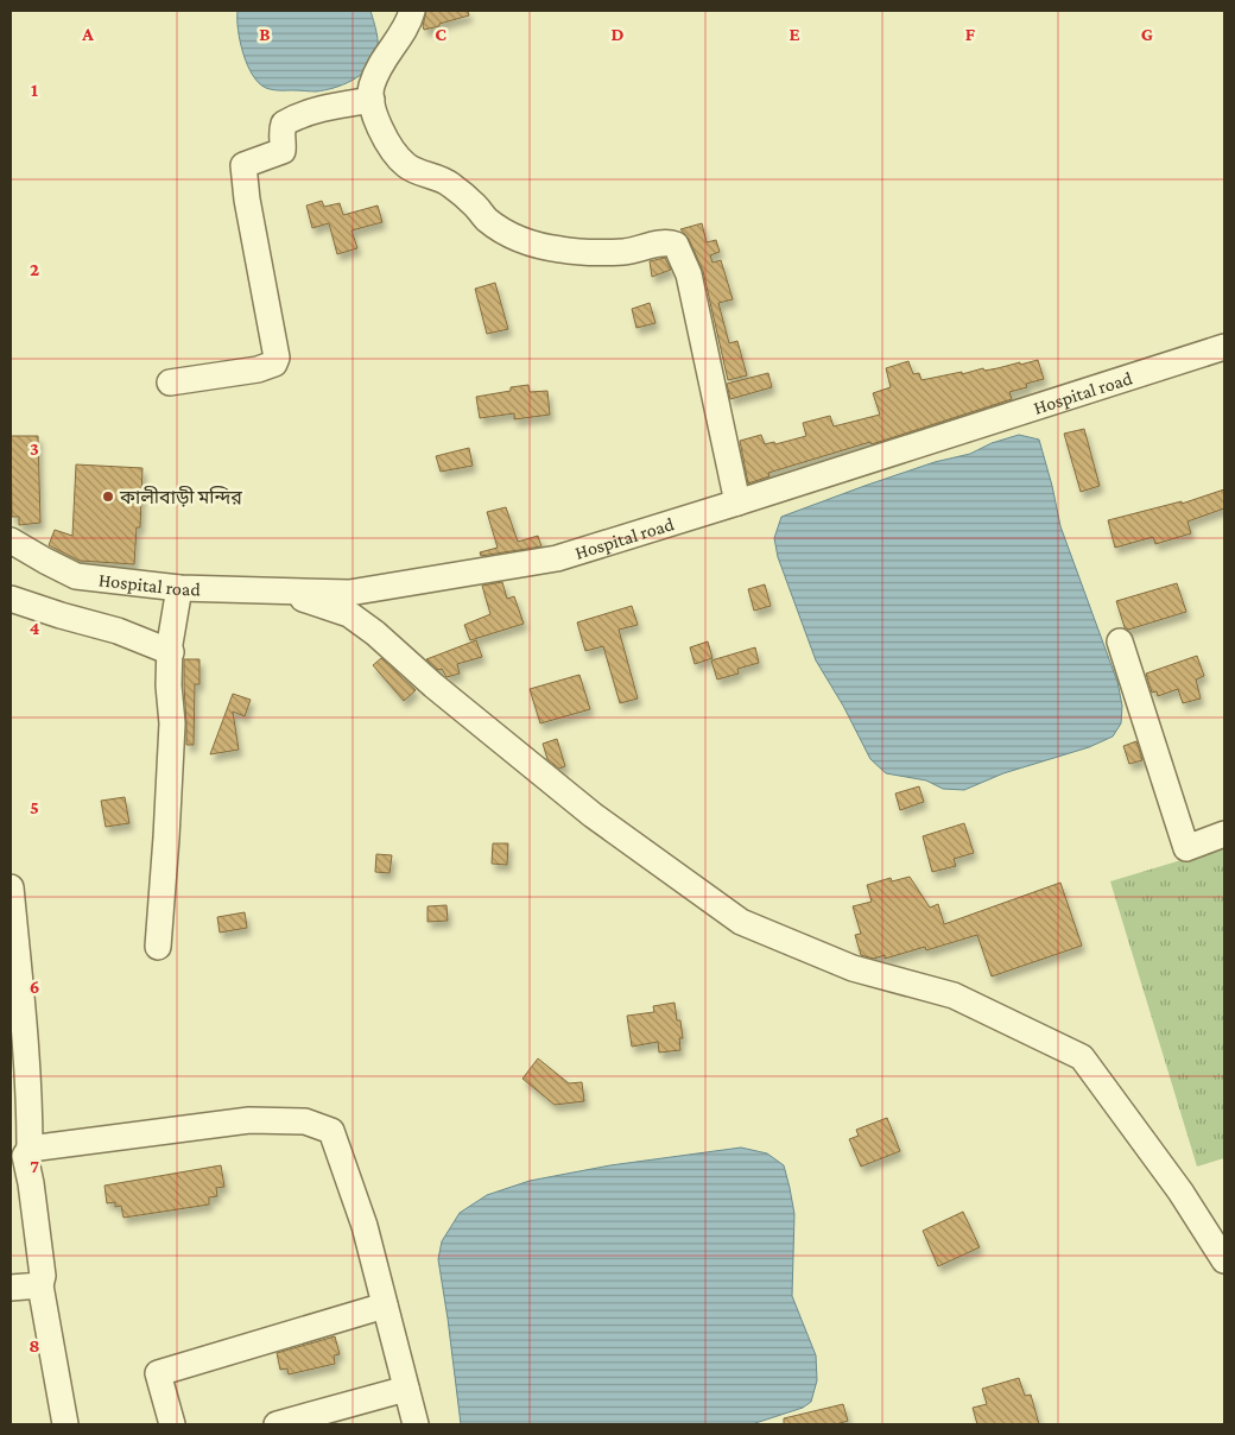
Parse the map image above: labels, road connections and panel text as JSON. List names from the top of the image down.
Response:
{
  "streets": {
    "street": ["Hospital road"]
  },
  "places": ["কালীবাড়ী মন্দির"],
  "grid": {
    "columns": [
      "A",
      "B",
      "C",
      "D",
      "E",
      "F",
      "G"
    ],
    "rows": [
      "1",
      "2",
      "3",
      "4",
      "5",
      "6",
      "7",
      "8"
    ]
  }
}
